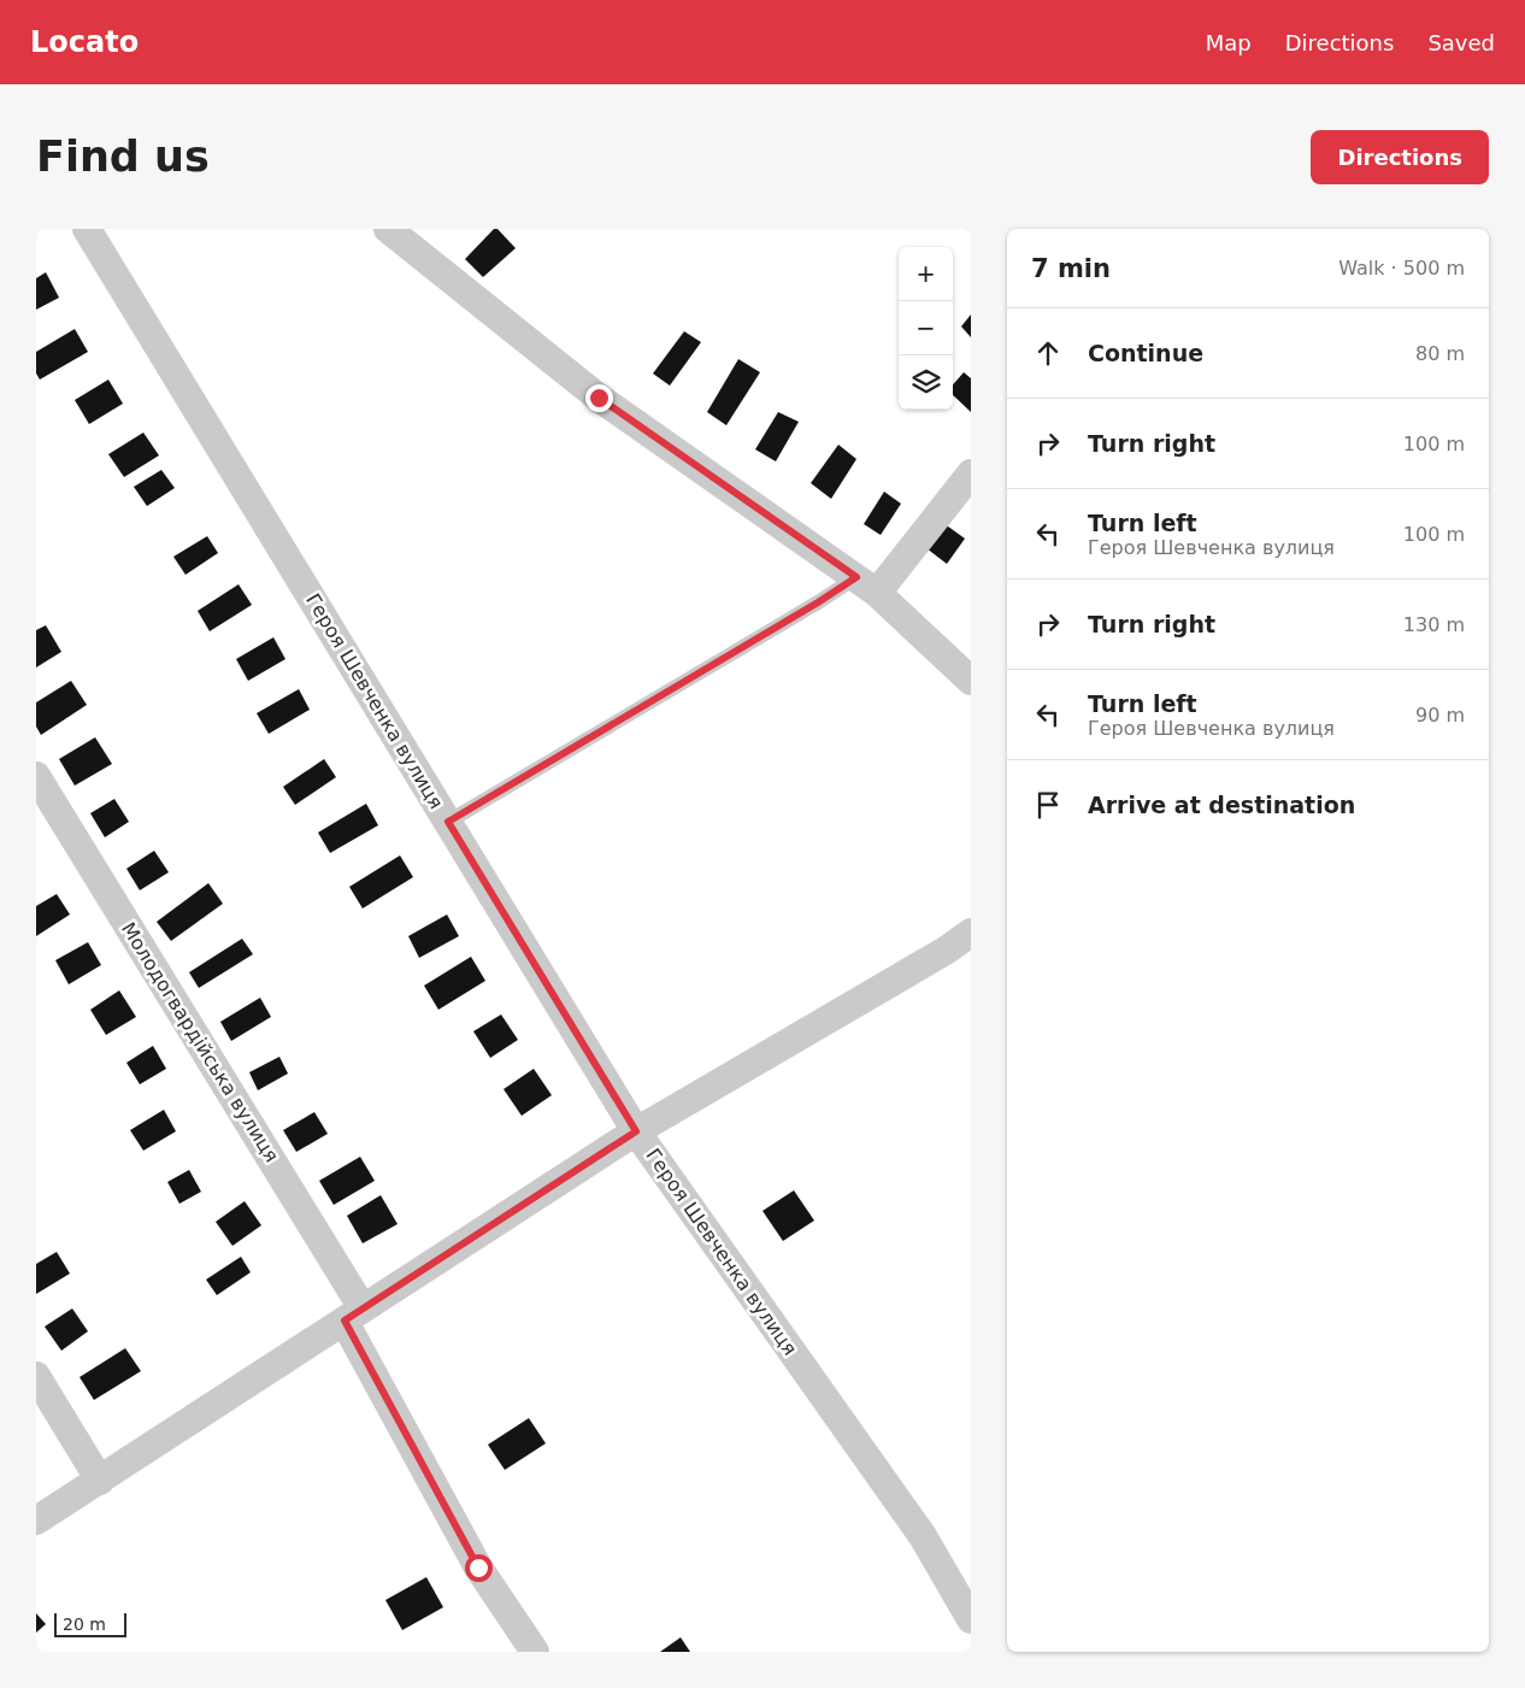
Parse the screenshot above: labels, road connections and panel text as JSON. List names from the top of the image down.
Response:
{
  "streets": {
    "street": ["Героя Шевченка вулиця", "Молодогвардійська вулиця"]
  },
  "scale_bar": "20 m",
  "page": {
    "header": "Locato",
    "nav": ["Map", "Directions", "Saved"],
    "buttons": "Directions",
    "title": "Find us",
    "heading": ["7 min", "Walk · 500 m"],
    "map_buttons": ["+", "−"],
    "list": [
      ["Continue", "80 m"],
      ["Turn right", "100 m"],
      ["Turn left", "Героя Шевченка вулиця", "100 m"],
      ["Turn right", "130 m"],
      ["Turn left", "Героя Шевченка вулиця", "90 m"],
      "Arrive at destination"
    ],
    "scale": "20 m"
  }
}
